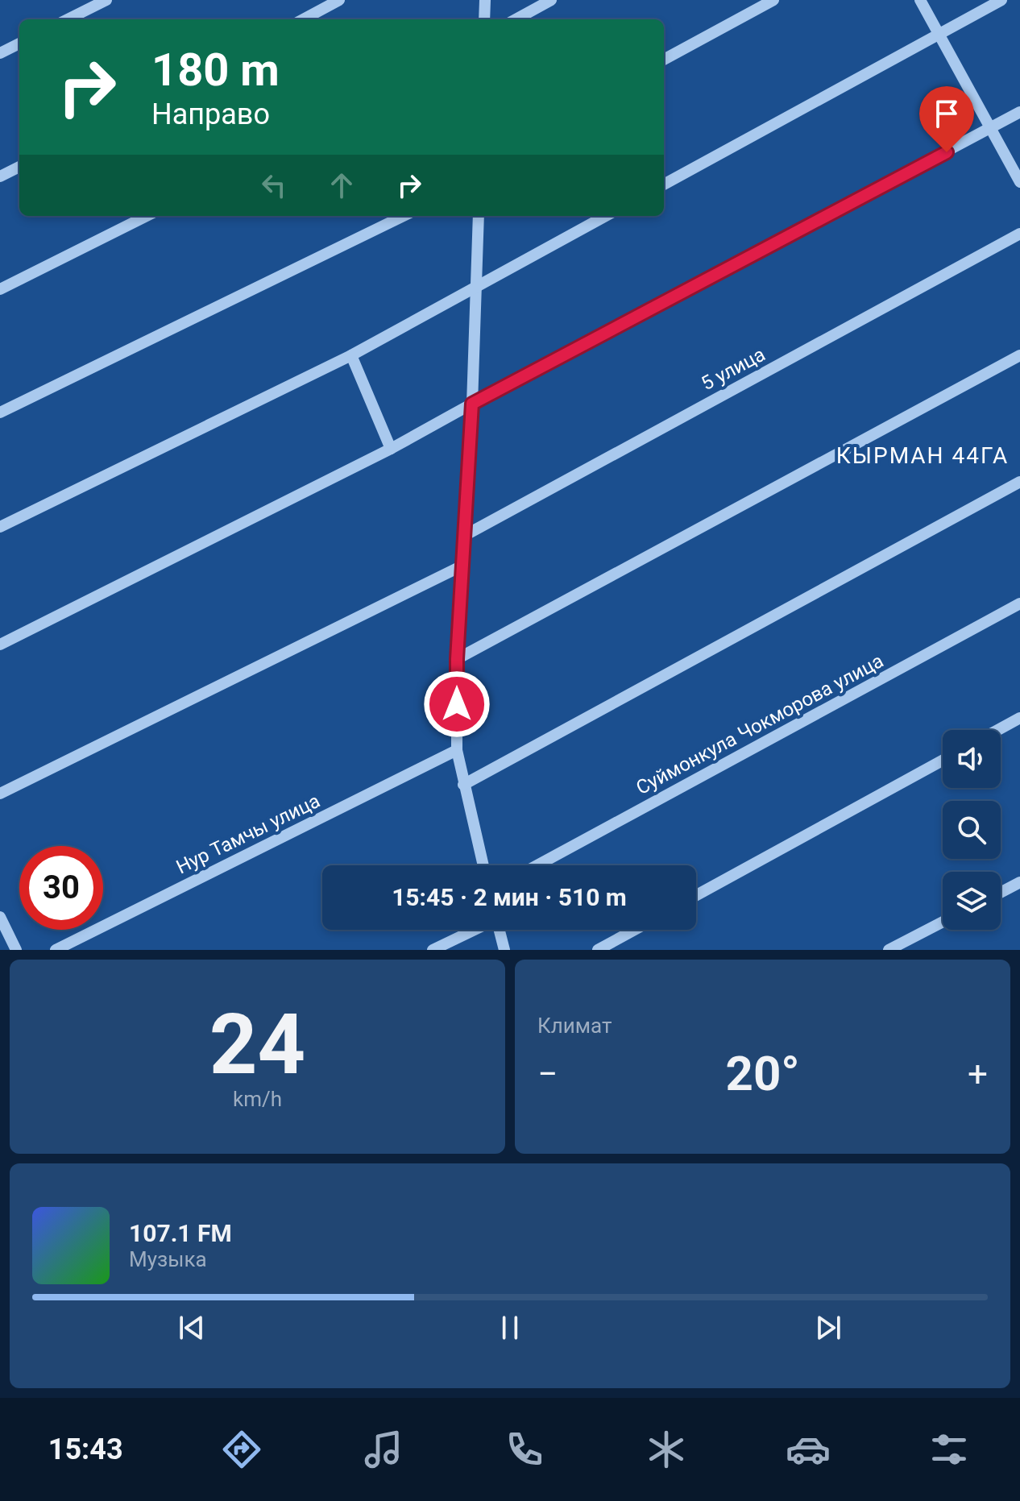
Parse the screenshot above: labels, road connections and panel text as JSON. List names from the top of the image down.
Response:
{
  "streets": {
    "street": ["5 улица", "Суймонкула Чокморова улица", "Нур Тамчы улица"]
  },
  "districts": ["КЫРМАН 44ГА"],
  "page": {
    "turn": ["180 m", "Направо"],
    "limit": "30",
    "trip": "15:45 · 2 мин · 510 m",
    "tile": [
      ["24", "km/h"],
      "Климат"
    ],
    "heat": ["−", "20°", "+"],
    "song": ["107.1 FM", "Музыка"],
    "tabs": "15:43"
  }
}
